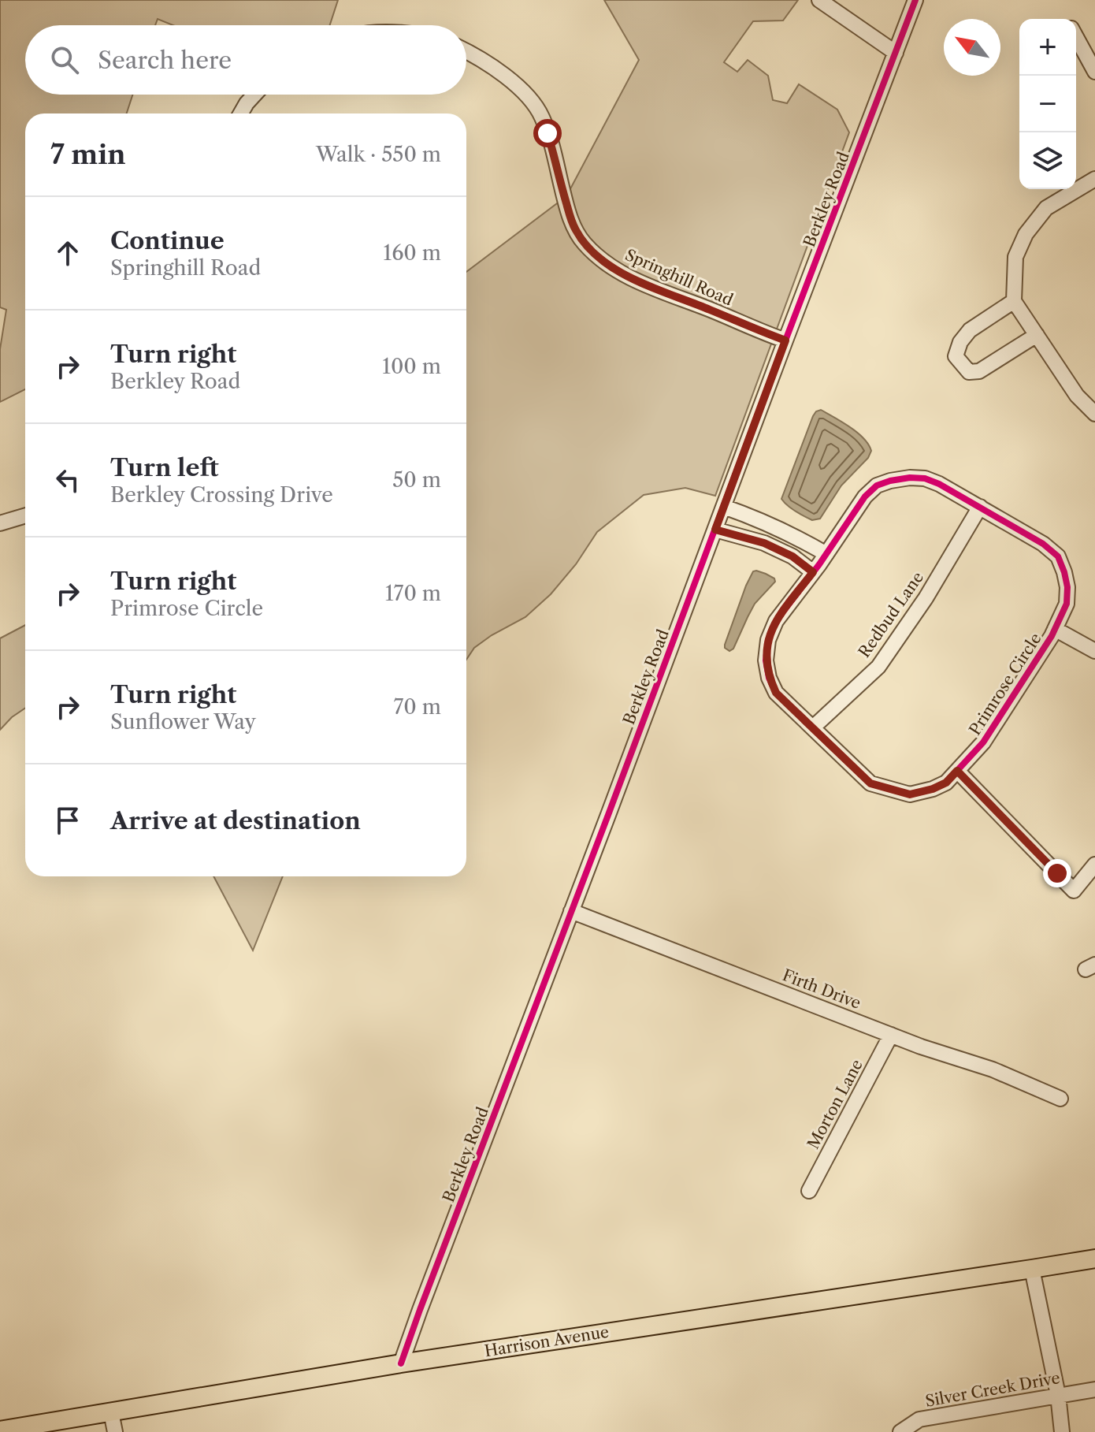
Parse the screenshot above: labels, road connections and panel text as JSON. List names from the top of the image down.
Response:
{
  "streets": {
    "main road": ["Harrison Avenue"],
    "street": [
      "Berkley Road",
      "Springhill Road",
      "Redbud Lane",
      "Primrose Circle",
      "Firth Drive",
      "Morton Lane",
      "Silver Creek Drive"
    ]
  },
  "crossings": [
    ["Berkley Road", "Springhill Road"],
    ["Berkley Road", "Firth Drive"],
    ["Berkley Road", "Harrison Avenue"],
    ["Redbud Lane", "Primrose Circle"],
    ["Firth Drive", "Morton Lane"]
  ],
  "north": "top left",
  "page": {
    "map_buttons": ["+", "−"],
    "search": "Search here",
    "heading": ["7 min", "Walk · 550 m"],
    "list": [
      ["Continue", "Springhill Road", "160 m"],
      ["Turn right", "Berkley Road", "100 m"],
      ["Turn left", "Berkley Crossing Drive", "50 m"],
      ["Turn right", "Primrose Circle", "170 m"],
      ["Turn right", "Sunflower Way", "70 m"],
      "Arrive at destination"
    ]
  }
}
